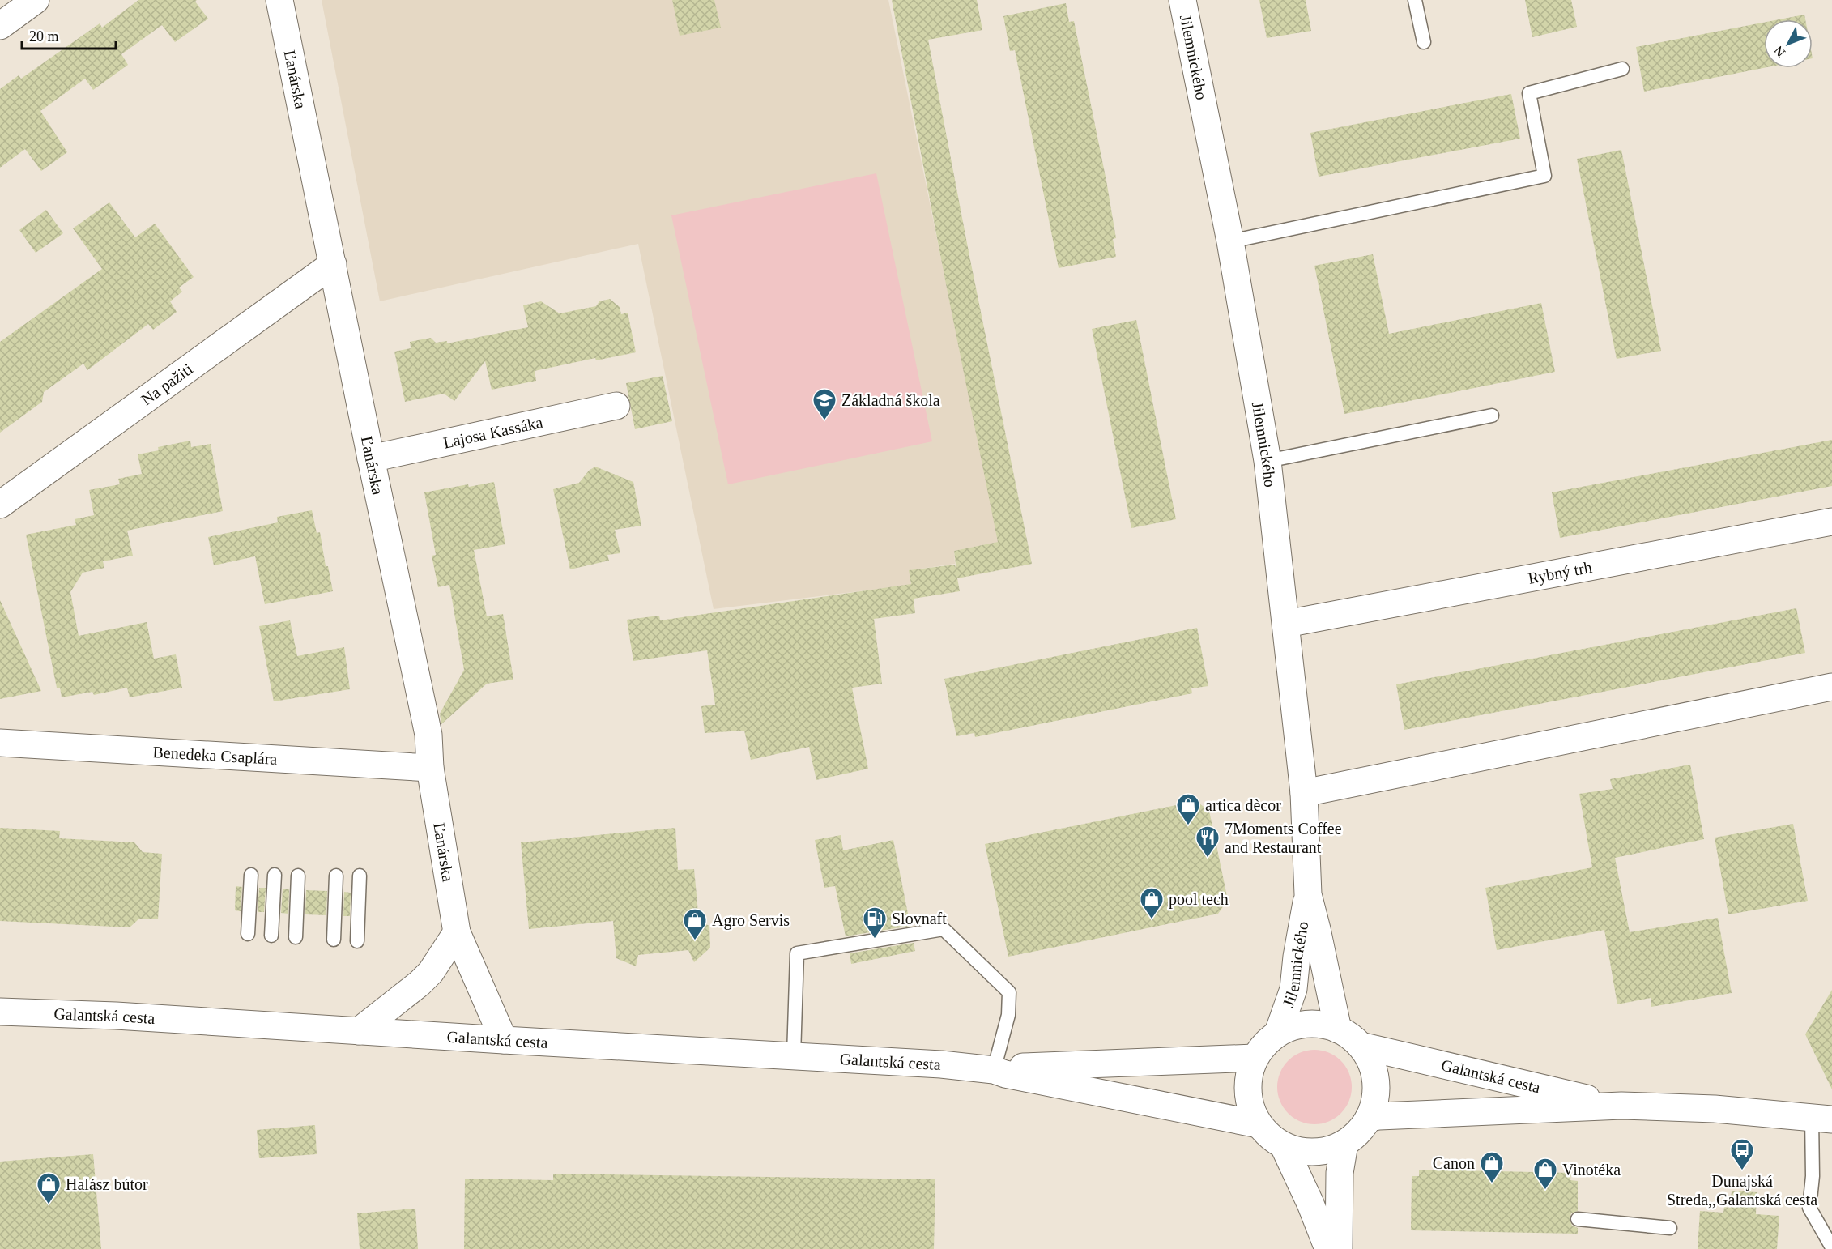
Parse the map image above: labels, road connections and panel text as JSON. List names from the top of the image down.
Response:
{
  "streets": {
    "street": [
      "Jilemnického",
      "Ľanárska",
      "Na pažiti",
      "Lajosa Kassáka",
      "Rybný trh",
      "Benedeka Csaplára",
      "Galantská cesta"
    ]
  },
  "crossings": [
    ["Jilemnického", "Rybný trh"],
    ["Jilemnického", "Galantská cesta"],
    ["Ľanárska", "Na pažiti"],
    ["Ľanárska", "Lajosa Kassáka"],
    ["Ľanárska", "Benedeka Csaplára"],
    ["Ľanárska", "Galantská cesta"]
  ],
  "places": {
    "school or university": ["Základná škola"],
    "shop": [
      "artica dècor",
      "pool tech",
      "Agro Servis",
      "Canon",
      "Vinotéka",
      "Halász bútor"
    ],
    "restaurant": ["7Moments Coffee and Restaurant"],
    "fuel station": ["Slovnaft"],
    "bus stop": ["Dunajská Streda,,Galantská cesta"]
  },
  "scale_bar": "20 m",
  "north": "bottom left"
}
